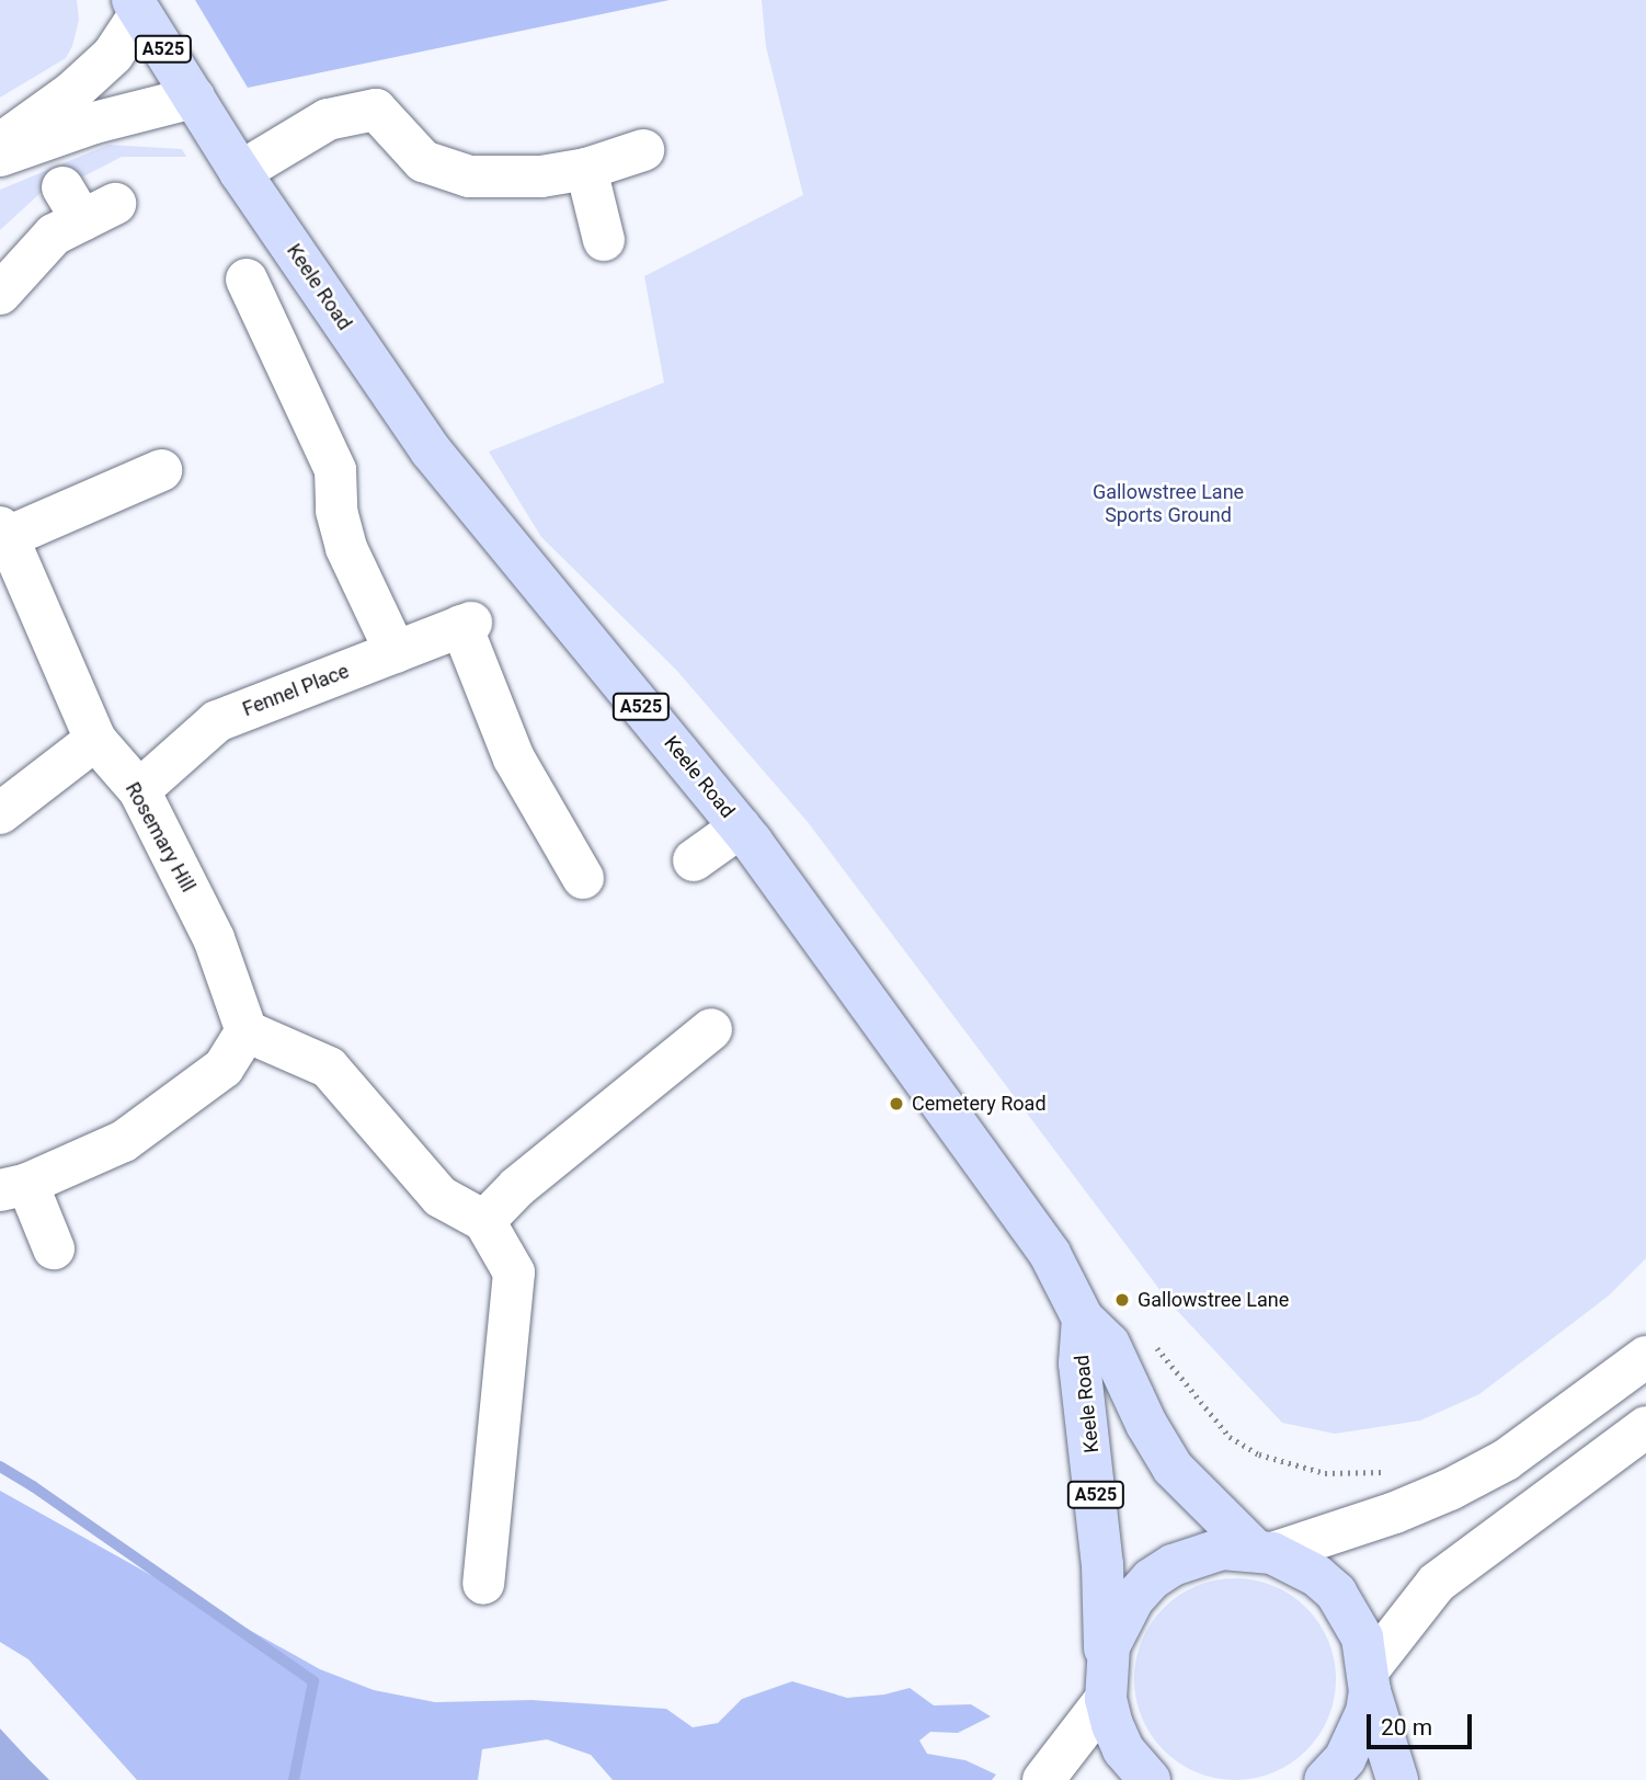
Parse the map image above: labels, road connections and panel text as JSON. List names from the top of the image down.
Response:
{
  "streets": {
    "main road": ["A525", "Keele Road"],
    "street": ["Fennel Place", "Rosemary Hill"]
  },
  "crossings": [
    ["Fennel Place", "Rosemary Hill"]
  ],
  "parks": ["Gallowstree Lane Sports Ground"],
  "places": ["Cemetery Road", "Gallowstree Lane"],
  "scale_bar": "20 m"
}
